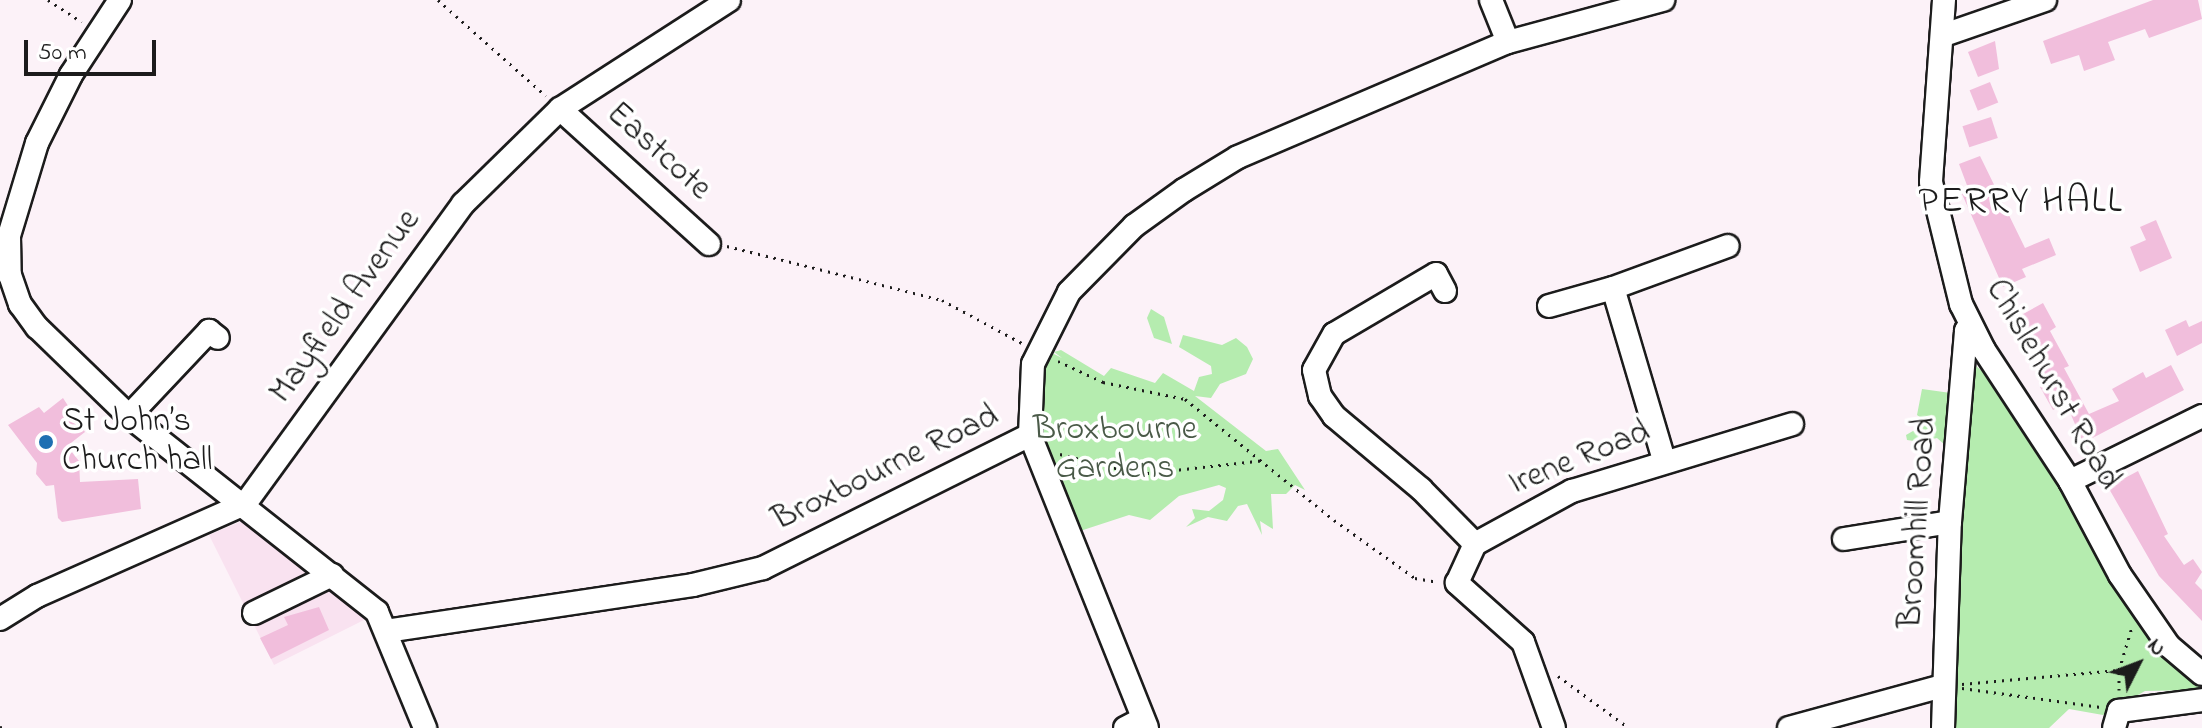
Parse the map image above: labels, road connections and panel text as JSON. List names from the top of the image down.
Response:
{
  "streets": {
    "street": [
      "Eastcote",
      "Mayfield Avenue",
      "Chislehurst Road",
      "Irene Road",
      "Broxbourne Road",
      "Broomhill Road"
    ]
  },
  "crossings": [
    ["Eastcote", "Mayfield Avenue"],
    ["Chislehurst Road", "Broomhill Road"]
  ],
  "districts": ["PERRY HALL"],
  "parks": ["Broxbourne Gardens"],
  "places": ["St John’s Church hall"],
  "scale_bar": "50 m",
  "north": "top right"
}
